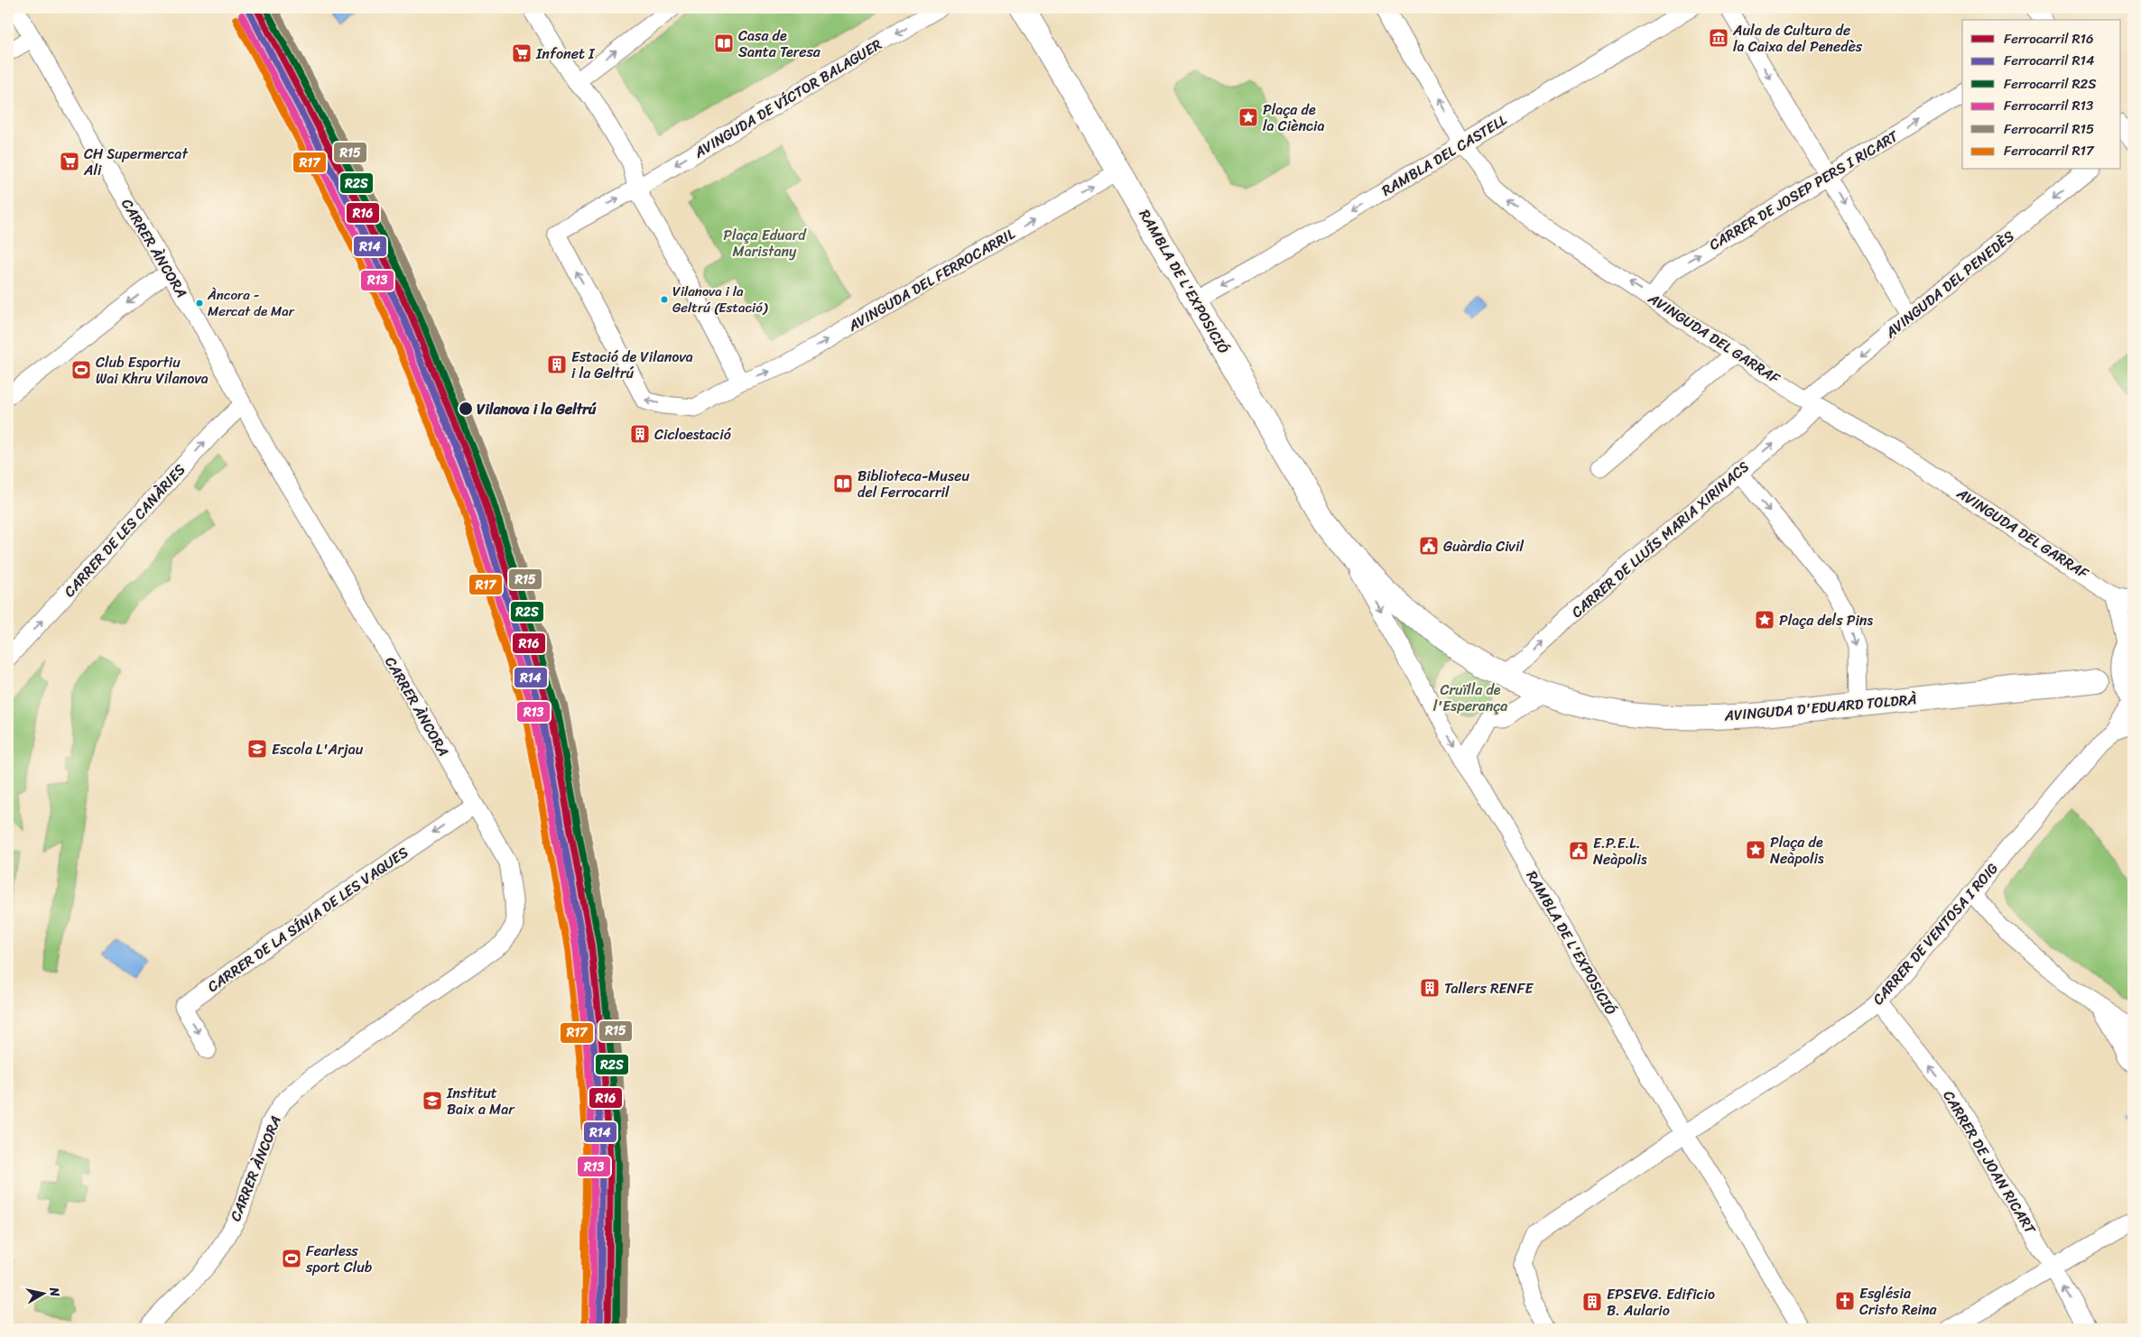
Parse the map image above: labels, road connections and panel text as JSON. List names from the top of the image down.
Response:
{
  "streets": {
    "street": [
      "AVINGUDA DE VÍCTOR BALAGUER",
      "RAMBLA DEL CASTELL",
      "CARRER DE JOSEP PERS I RICART",
      "CARRER ÀNCORA",
      "AVINGUDA DEL FERROCARRIL",
      "RAMBLA DE L'EXPOSICIÓ",
      "AVINGUDA DEL PENEDÈS",
      "AVINGUDA DEL GARRAF",
      "CARRER DE LES CANÀRIES",
      "CARRER DE LLUÍS MARIA XIRINACS",
      "AVINGUDA D'EDUARD TOLDRÀ",
      "CARRER DE LA SÍNIA DE LES VAQUES",
      "CARRER DE VENTOSA I ROIG",
      "CARRER DE JOAN RICART"
    ]
  },
  "crossings": [
    ["RAMBLA DEL CASTELL", "RAMBLA DE L'EXPOSICIÓ"],
    ["RAMBLA DEL CASTELL", "AVINGUDA DEL GARRAF"],
    ["CARRER DE JOSEP PERS I RICART", "AVINGUDA DEL GARRAF"],
    ["CARRER ÀNCORA", "CARRER DE LES CANÀRIES"],
    ["CARRER ÀNCORA", "CARRER DE LA SÍNIA DE LES VAQUES"],
    ["AVINGUDA DEL FERROCARRIL", "RAMBLA DE L'EXPOSICIÓ"],
    ["RAMBLA DE L'EXPOSICIÓ", "CARRER DE LLUÍS MARIA XIRINACS"],
    ["RAMBLA DE L'EXPOSICIÓ", "AVINGUDA D'EDUARD TOLDRÀ"],
    ["RAMBLA DE L'EXPOSICIÓ", "CARRER DE VENTOSA I ROIG"],
    ["AVINGUDA DEL PENEDÈS", "AVINGUDA DEL GARRAF"],
    ["AVINGUDA DEL PENEDÈS", "CARRER DE LLUÍS MARIA XIRINACS"],
    ["AVINGUDA DEL GARRAF", "CARRER DE LLUÍS MARIA XIRINACS"],
    ["CARRER DE LLUÍS MARIA XIRINACS", "AVINGUDA D'EDUARD TOLDRÀ"],
    ["CARRER DE VENTOSA I ROIG", "CARRER DE JOAN RICART"]
  ],
  "one_way": [
    "RAMBLA DEL CASTELL",
    "CARRER DE JOSEP PERS I RICART",
    "AVINGUDA DEL FERROCARRIL",
    "AVINGUDA DEL PENEDÈS",
    "AVINGUDA DEL GARRAF",
    "CARRER DE LES CANÀRIES",
    "CARRER DE LA SÍNIA DE LES VAQUES",
    "CARRER DE JOAN RICART"
  ],
  "parks": ["Plaça Eduard Maristany", "Cruïlla de l'Esperança"],
  "places": {
    "museum": ["Aula de Cultura de la Caixa del Penedès"],
    "library": ["Casa de Santa Teresa", "Biblioteca-Museu del Ferrocarril"],
    "supermarket": ["Infonet I", "CH Supermercat Ali"],
    "place": ["Plaça de la Ciència", "Plaça dels Pins", "Plaça de Neàpolis"],
    "other": ["Vilanova i la Geltrú (Estació)", "Àncora - Mercat de Mar", "Vilanova i la Geltrú"],
    "building": [
      "Estació de Vilanova i la Geltrú",
      "Cicloestació",
      "Tallers RENFE",
      "EPSEVG. Edificio B. Aulario"
    ],
    "sports": ["Club Esportiu Wai Khru Vilanova", "Fearless sport Club"],
    "public building": ["Guàrdia Civil", "E.P.E.L. Neàpolis"],
    "school or university": ["Escola L'Arjau", "Institut Baix a Mar"],
    "church": ["Església Cristo Reina"]
  },
  "lines": [
    "rail line R16",
    "rail line R2S",
    "rail line R15",
    "rail line R14",
    "rail line R13",
    "rail line R17"
  ],
  "legend": [
    "Ferrocarril R16",
    "Ferrocarril R14",
    "Ferrocarril R2S",
    "Ferrocarril R13",
    "Ferrocarril R15",
    "Ferrocarril R17"
  ],
  "north": "right"
}
